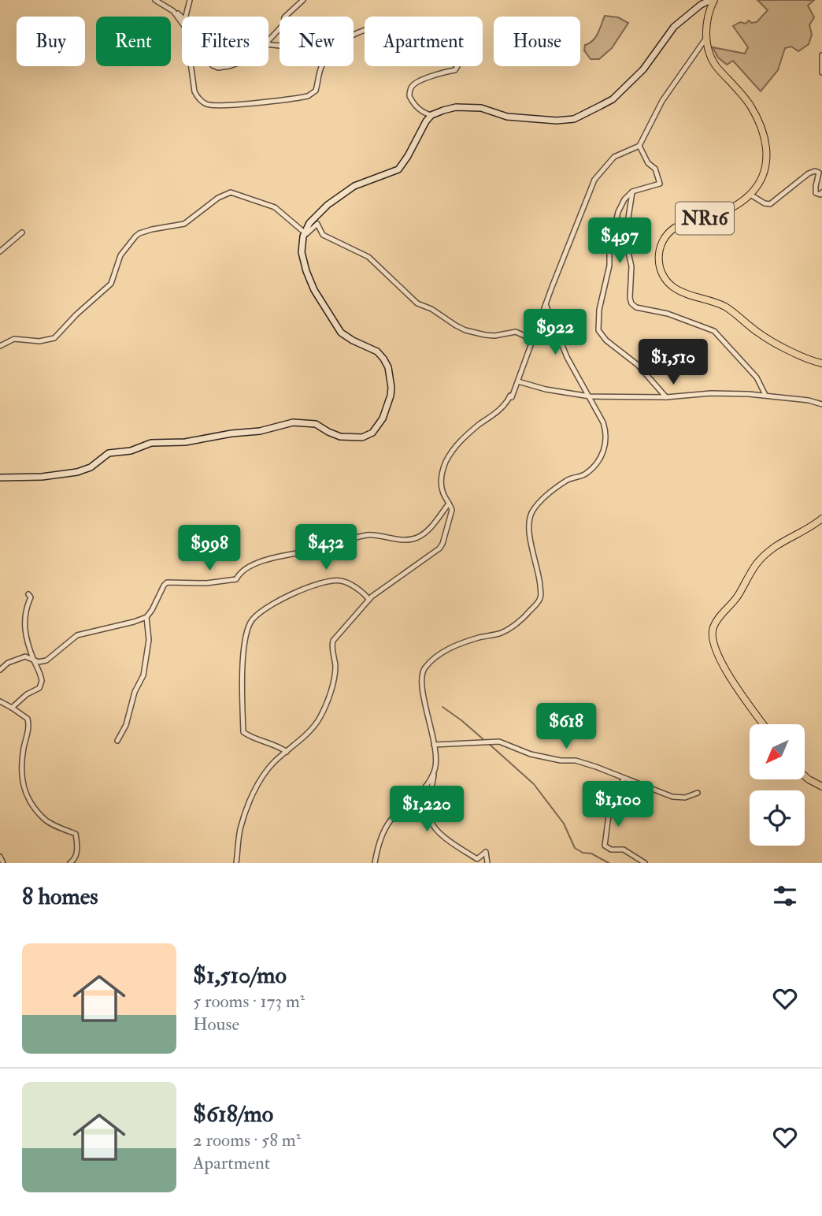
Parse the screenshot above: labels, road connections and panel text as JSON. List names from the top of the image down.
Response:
{
  "streets": {
    "main road": ["NR16"]
  },
  "north": "bottom left",
  "page": {
    "chip": [
      "Buy",
      "Rent",
      "Filters",
      "New",
      "Apartment",
      "House"
    ],
    "price": [
      "$497",
      "$922",
      "$1,510",
      "$432",
      "$998",
      "$618",
      "$1,100",
      "$1,220"
    ],
    "heading": "8 homes",
    "list": [
      {
        "name": "$1,510/mo",
        "note": "5 rooms · 173 m² · House"
      },
      {
        "name": "$618/mo",
        "note": "2 rooms · 58 m² · Apartment"
      }
    ]
  }
}
